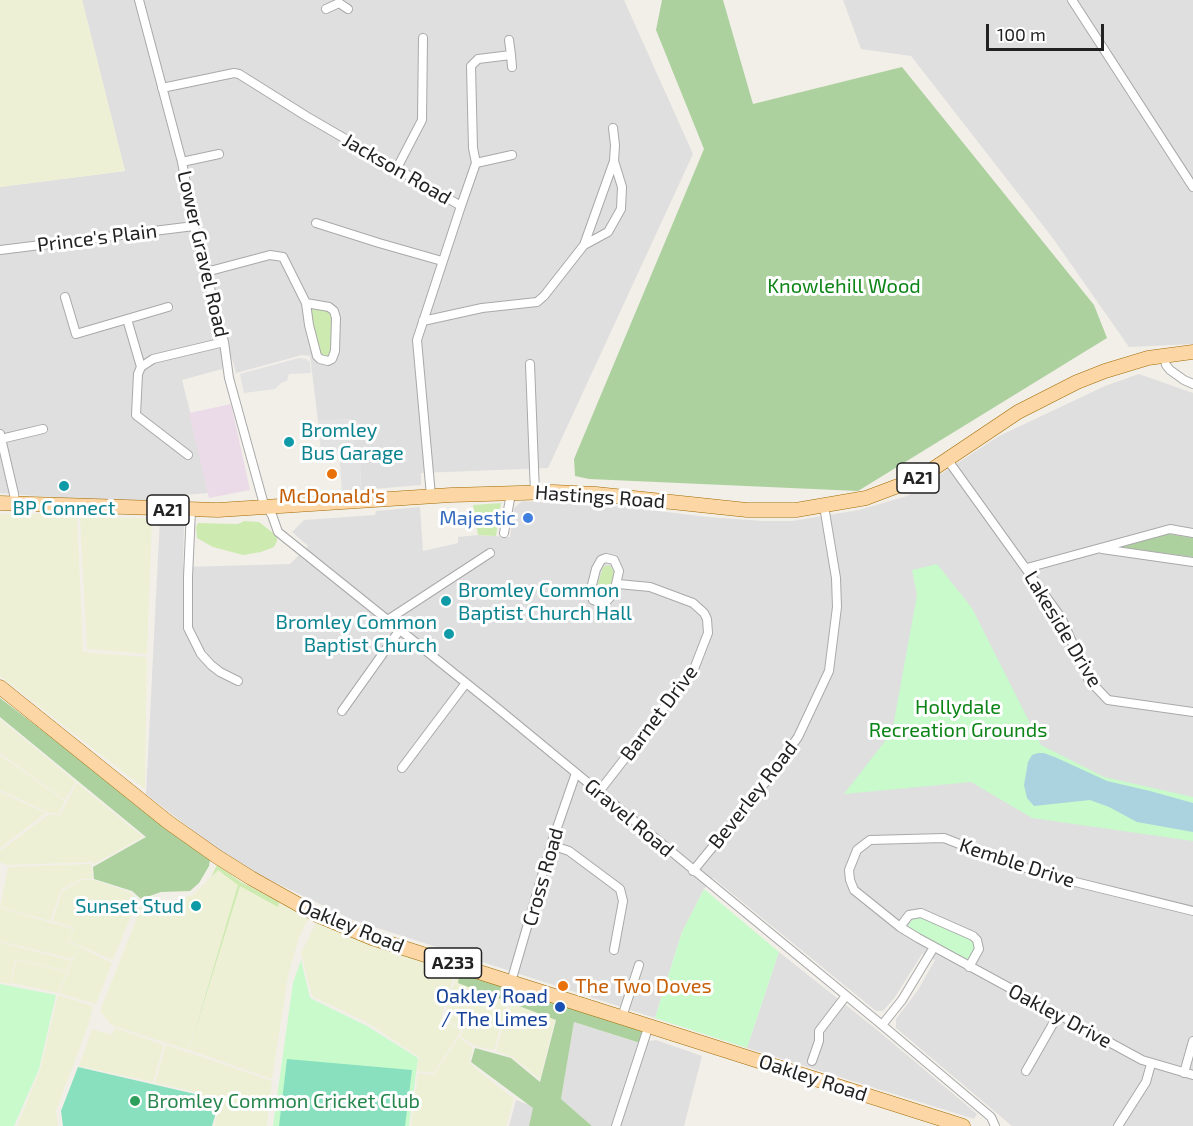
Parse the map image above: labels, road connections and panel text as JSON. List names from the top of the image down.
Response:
{
  "streets": {
    "main road": [
      "A21",
      "Hastings Road",
      "Oakley Road",
      "A233"
    ],
    "street": [
      "Jackson Road",
      "Prince's Plain",
      "Lower Gravel Road",
      "Lakeside Drive",
      "Barnet Drive",
      "Beverley Road",
      "Gravel Road",
      "Kemble Drive",
      "Cross Road",
      "Oakley Drive"
    ]
  },
  "crossings": [
    ["Jackson Road", "Lower Gravel Road"],
    ["Jackson Road", "Hastings Road"],
    ["Prince's Plain", "Lower Gravel Road"],
    ["Lower Gravel Road", "Hastings Road"],
    ["Lower Gravel Road", "Gravel Road"],
    ["A21", "Hastings Road"],
    ["Hastings Road", "Lakeside Drive"],
    ["Hastings Road", "Beverley Road"],
    ["Hastings Road", "Gravel Road"],
    ["Barnet Drive", "Gravel Road"],
    ["Beverley Road", "Gravel Road"],
    ["Gravel Road", "Cross Road"],
    ["Kemble Drive", "Oakley Drive"],
    ["Cross Road", "Oakley Road"]
  ],
  "parks": ["Knowlehill Wood", "Hollydale Recreation Grounds"],
  "places": [
    "Bromley Bus Garage",
    "McDonald's",
    "BP Connect",
    "Majestic",
    "Bromley Common Baptist Church Hall",
    "Bromley Common Baptist Church",
    "Sunset Stud",
    "The Two Doves",
    "Oakley Road / The Limes",
    "Bromley Common Cricket Club"
  ],
  "scale_bar": "100 m"
}
